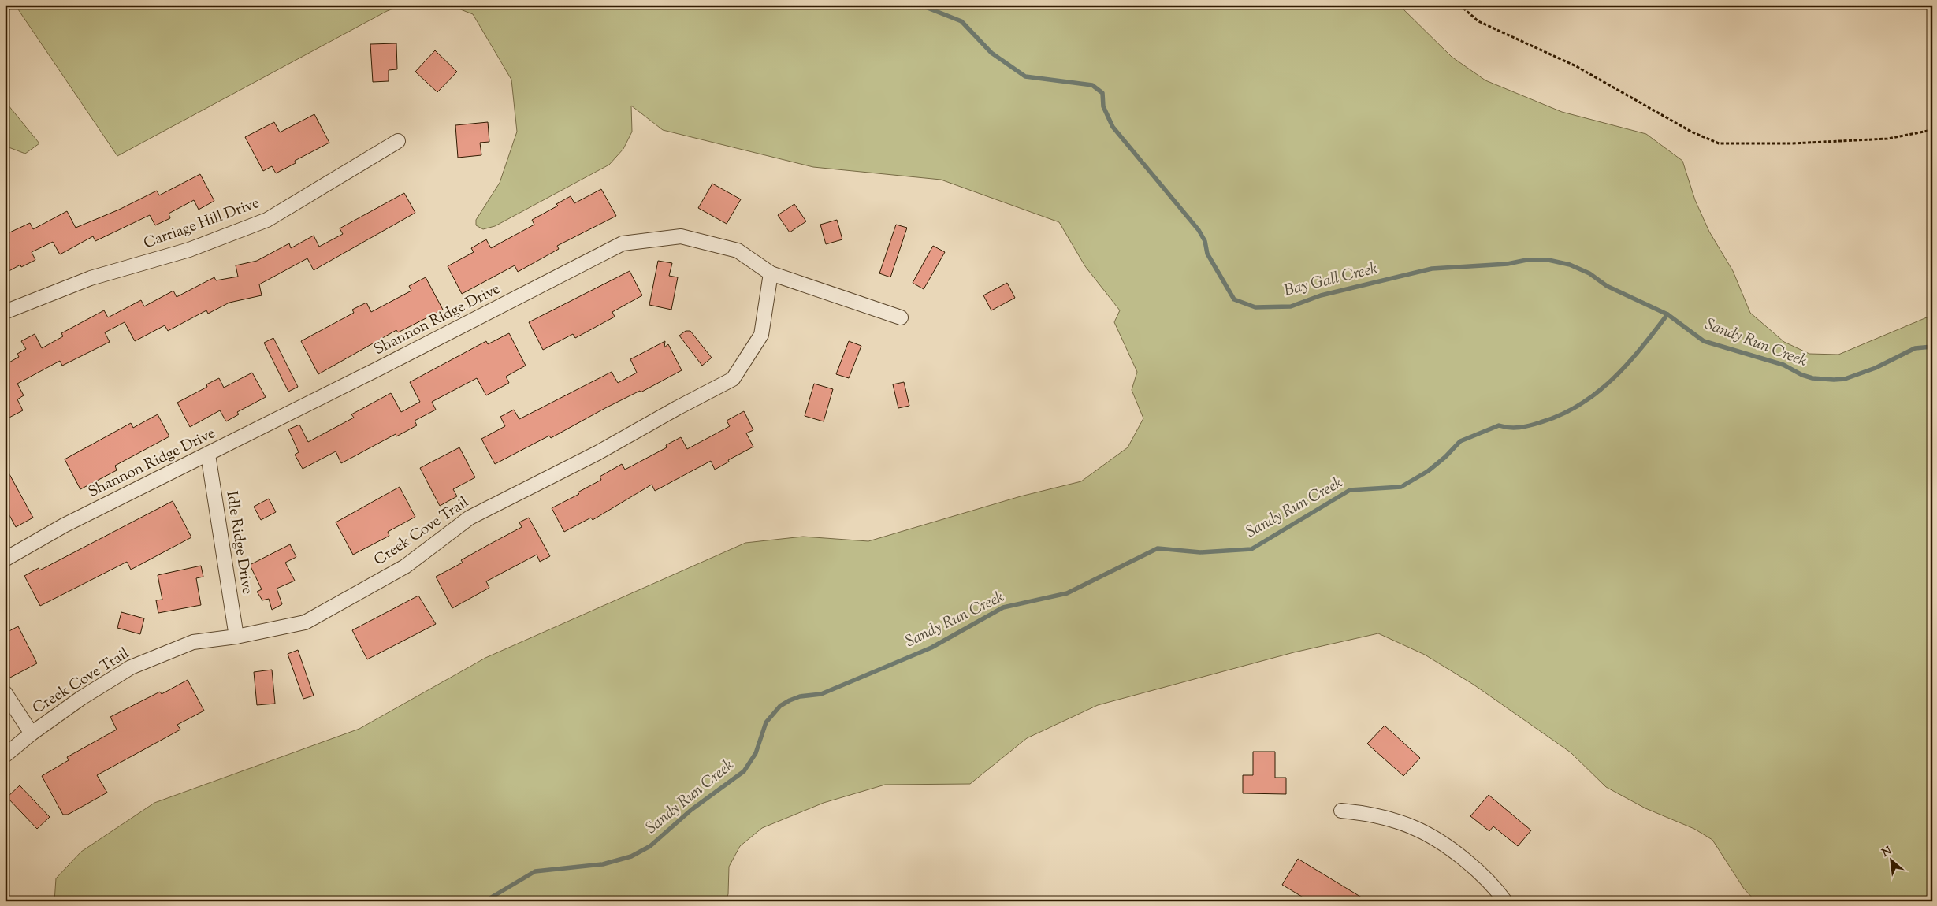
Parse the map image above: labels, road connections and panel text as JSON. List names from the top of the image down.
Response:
{
  "streets": {
    "street": [
      "Carriage Hill Drive",
      "Shannon Ridge Drive",
      "Creek Cove Trail",
      "Idle Ridge Drive"
    ]
  },
  "crossings": [
    ["Shannon Ridge Drive", "Creek Cove Trail"],
    ["Shannon Ridge Drive", "Idle Ridge Drive"],
    ["Creek Cove Trail", "Idle Ridge Drive"]
  ],
  "water": ["Bay Gall Creek", "Sandy Run Creek"],
  "north": "top left"
}
